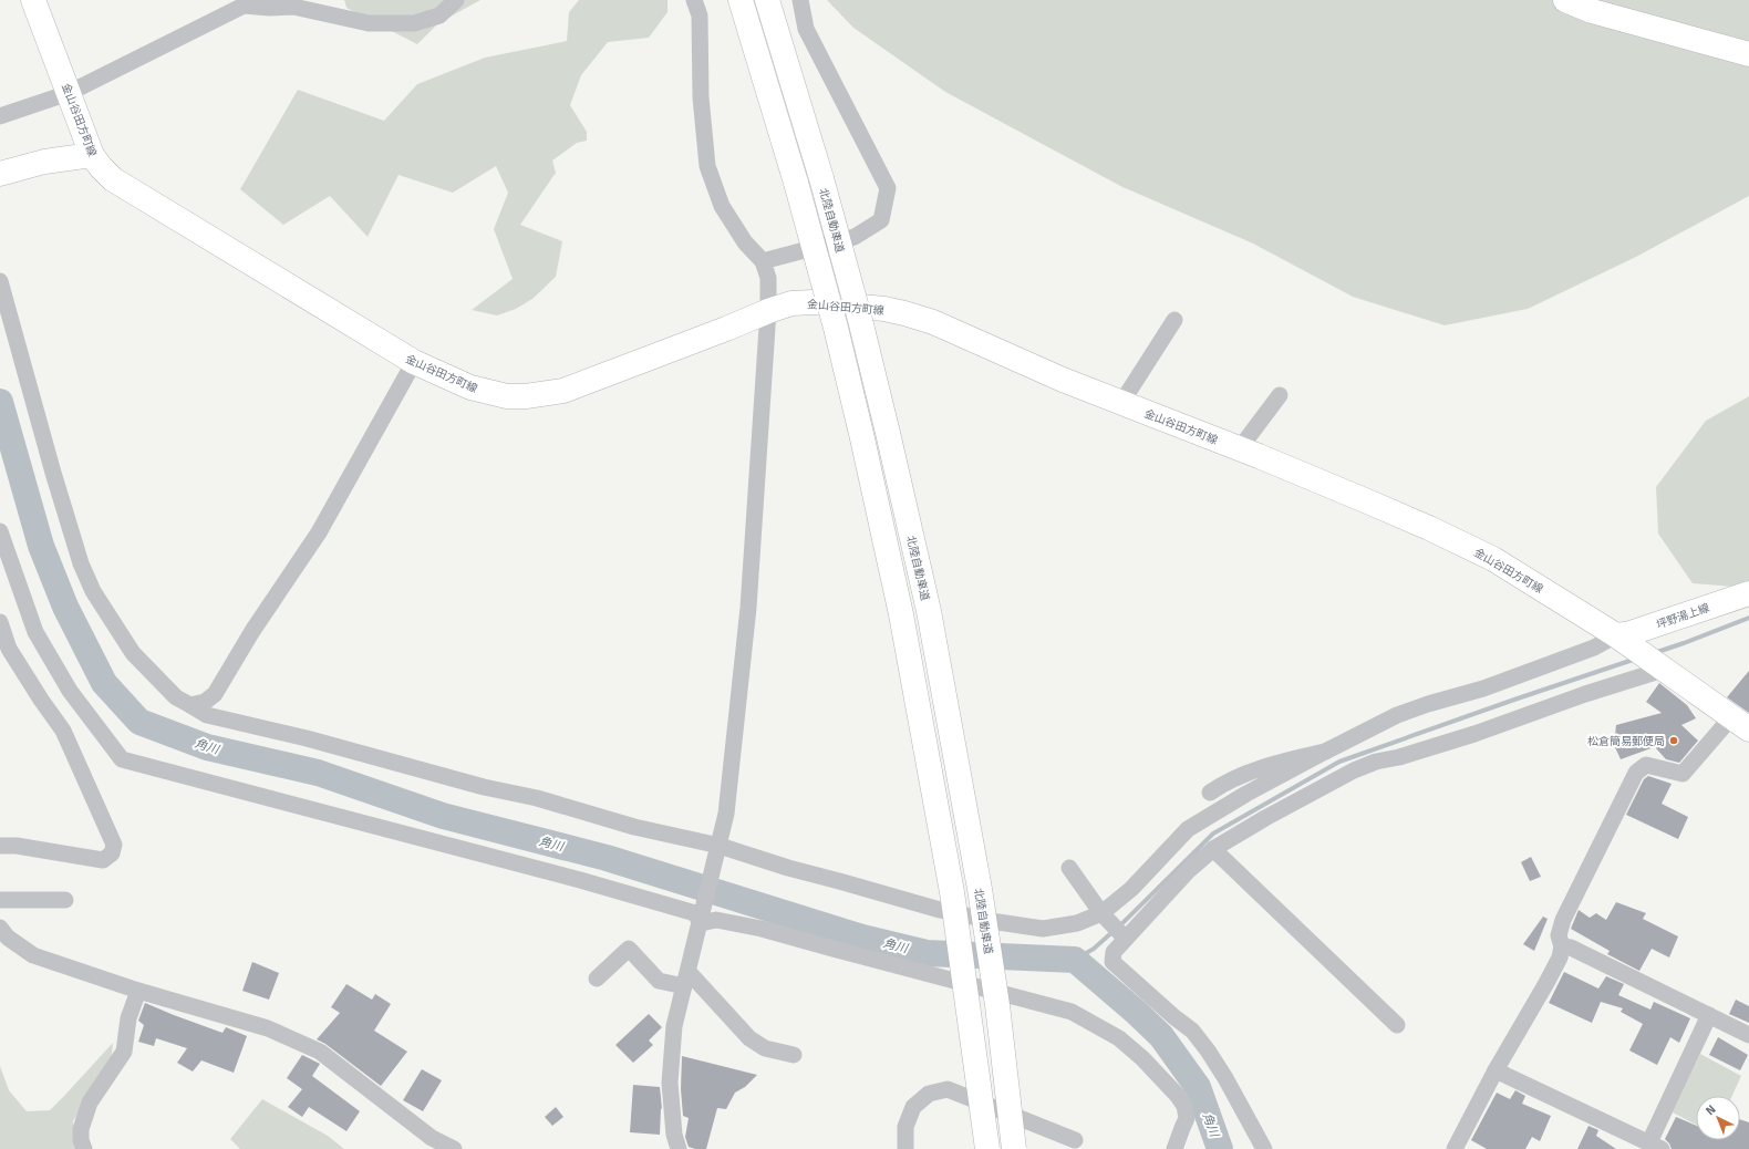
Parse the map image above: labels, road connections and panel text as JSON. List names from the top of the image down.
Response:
{
  "streets": {
    "main road": ["金山谷田方町線", "北陸自動車道", "坪野湯上線"]
  },
  "crossings": [
    ["金山谷田方町線", "坪野湯上線"]
  ],
  "water": ["角川"],
  "places": ["松倉簡易郵便局"],
  "north": "top left"
}
